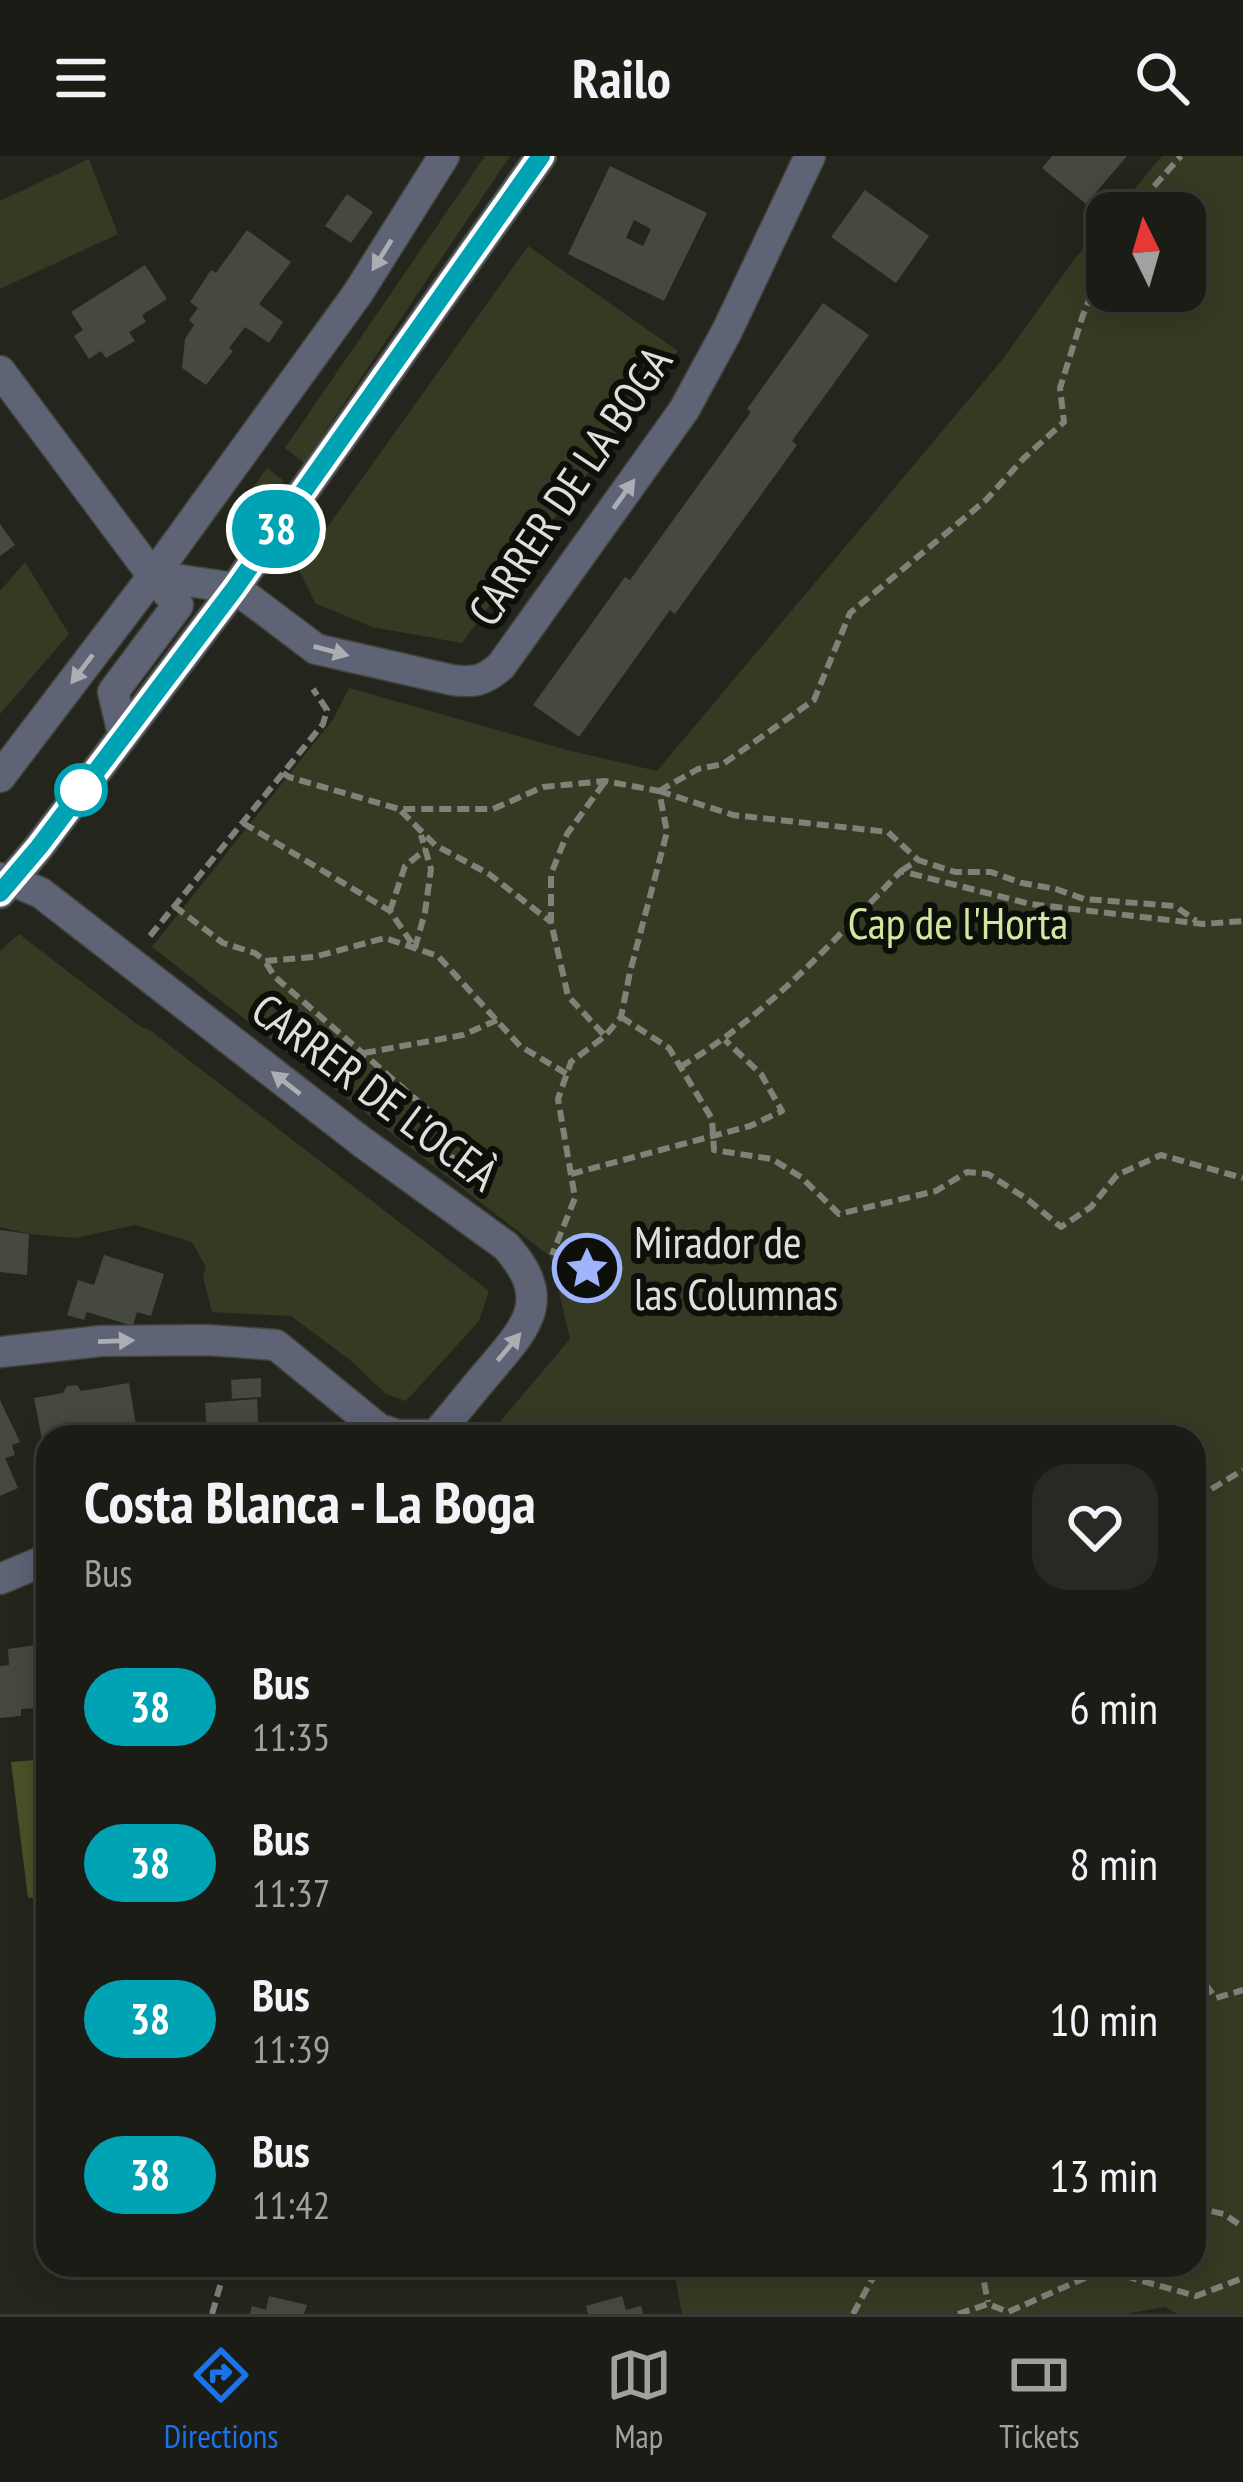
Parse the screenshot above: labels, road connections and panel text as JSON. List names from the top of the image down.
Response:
{
  "streets": {
    "street": ["CARRER DE LA BOGA", "CARRER DE L'OCEÀ"]
  },
  "one_way": ["CARRER DE L'OCEÀ"],
  "parks": ["Cap de l'Horta"],
  "places": {
    "place": ["Mirador de las Columnas"]
  },
  "lines": ["bus line 38"],
  "north": "top",
  "page": {
    "header": "Railo",
    "on_map": "38",
    "heading": ["Costa Blanca - La Boga", "Bus"],
    "list": [
      {
        "mark": "38",
        "name": "Bus",
        "note": "11:35",
        "value": "6 min"
      },
      {
        "mark": "38",
        "name": "Bus",
        "note": "11:37",
        "value": "8 min"
      },
      {
        "mark": "38",
        "name": "Bus",
        "note": "11:39",
        "value": "10 min"
      },
      {
        "mark": "38",
        "name": "Bus",
        "note": "11:42",
        "value": "13 min"
      }
    ],
    "tabs": ["Directions", "Map", "Tickets"]
  }
}
